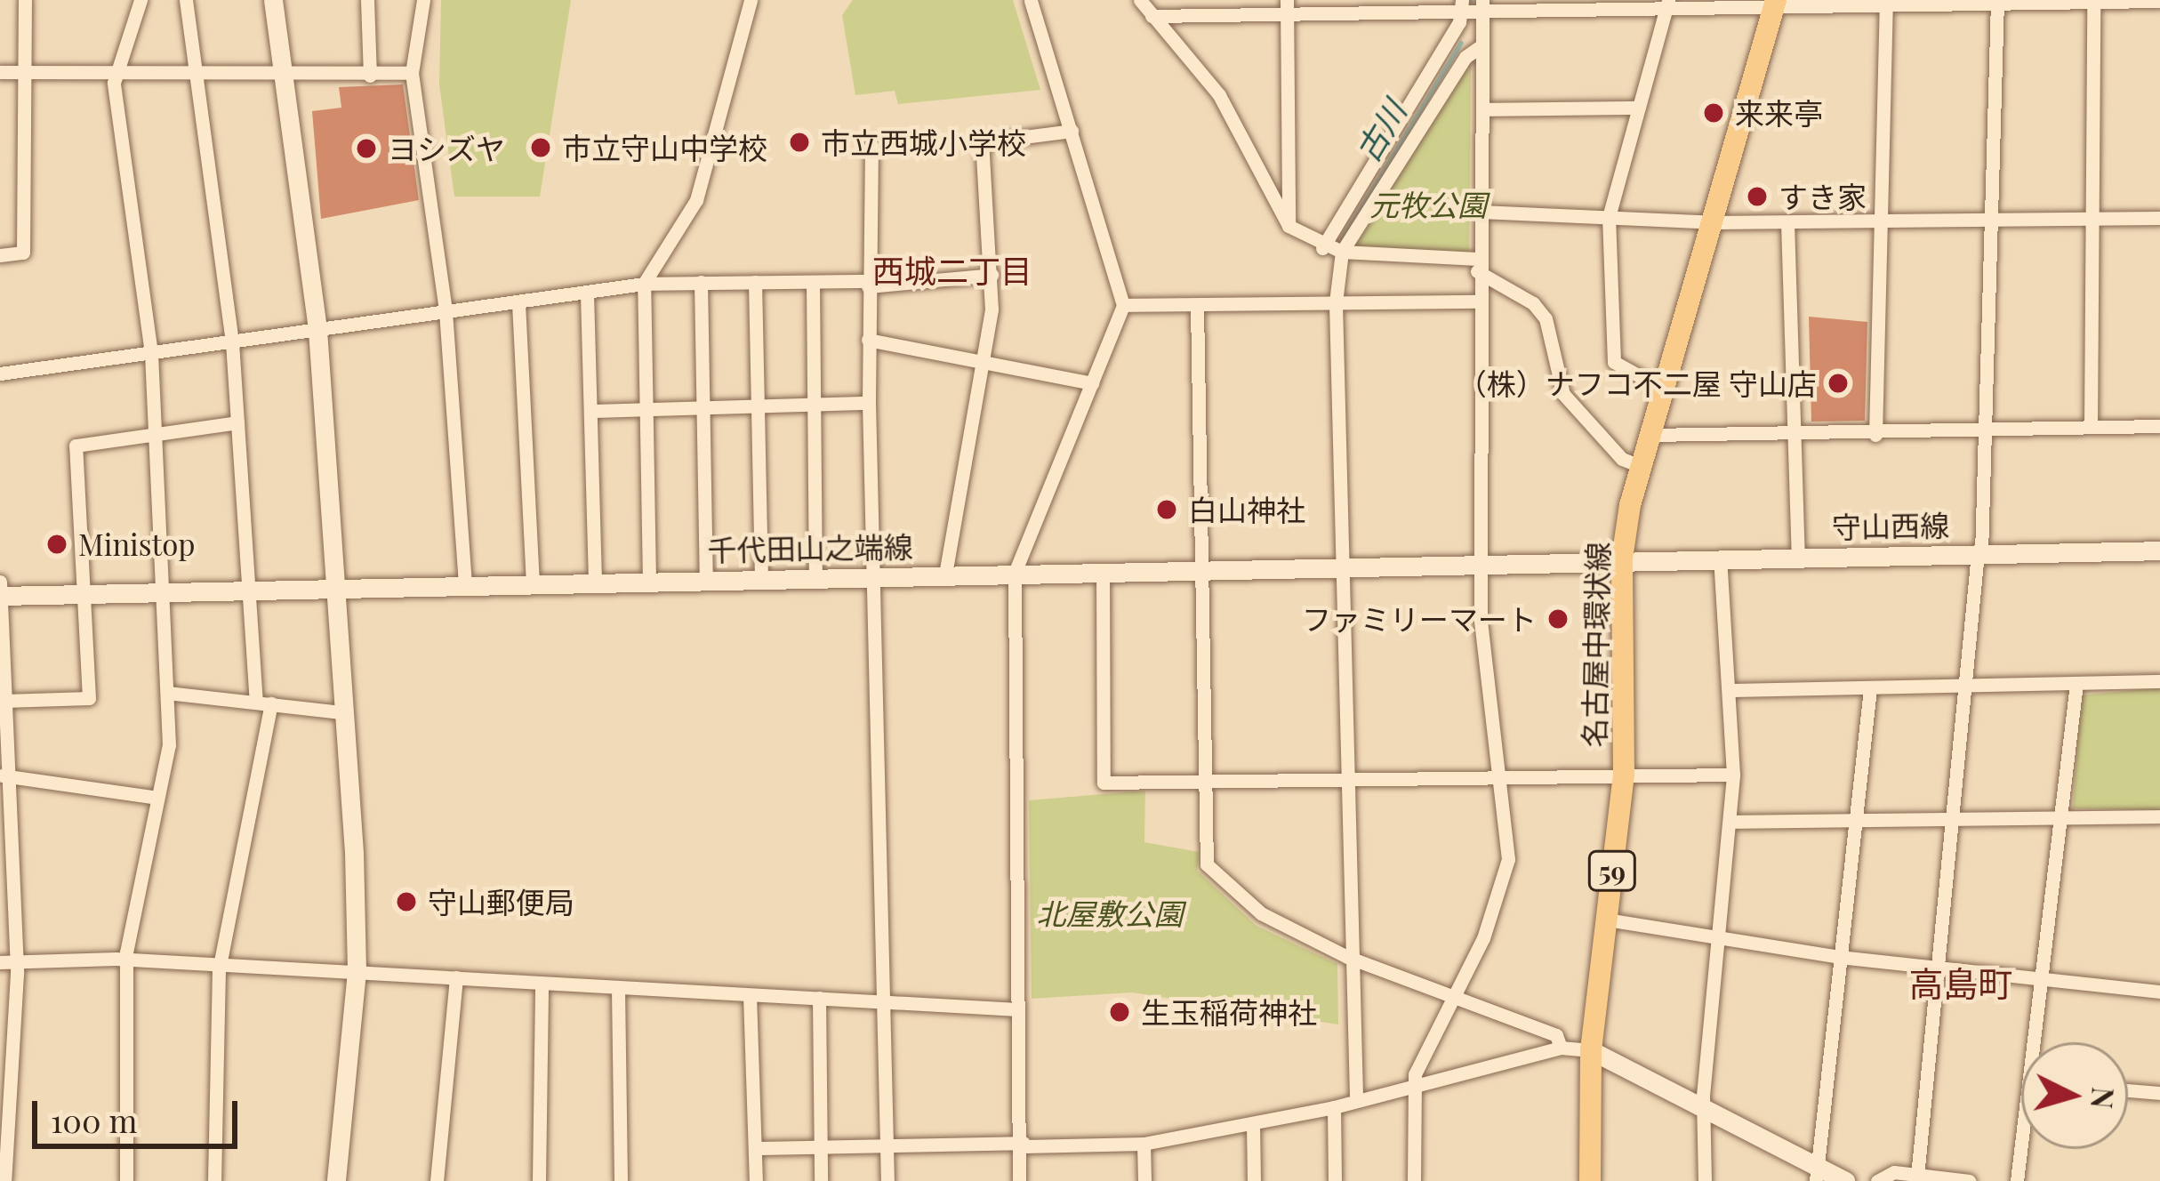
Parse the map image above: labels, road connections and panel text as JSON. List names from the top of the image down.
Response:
{
  "streets": {
    "main road": ["名古屋中環状線", "59"],
    "street": ["守山西線", "千代田山之端線"]
  },
  "crossings": [
    ["守山西線", "千代田山之端線"],
    ["守山西線", "名古屋中環状線"],
    ["千代田山之端線", "名古屋中環状線"]
  ],
  "districts": ["西城二丁目", "高島町"],
  "water": ["古川"],
  "parks": ["元牧公園", "北屋敷公園"],
  "places": [
    "来来亭",
    "市立西城小学校",
    "市立守山中学校",
    "ヨシズヤ",
    "すき家",
    "（株）ナフコ不二屋 守山店",
    "白山神社",
    "Ministop",
    "ファミリーマート",
    "守山郵便局",
    "生玉稲荷神社"
  ],
  "scale_bar": "100 m",
  "north": "right"
}
